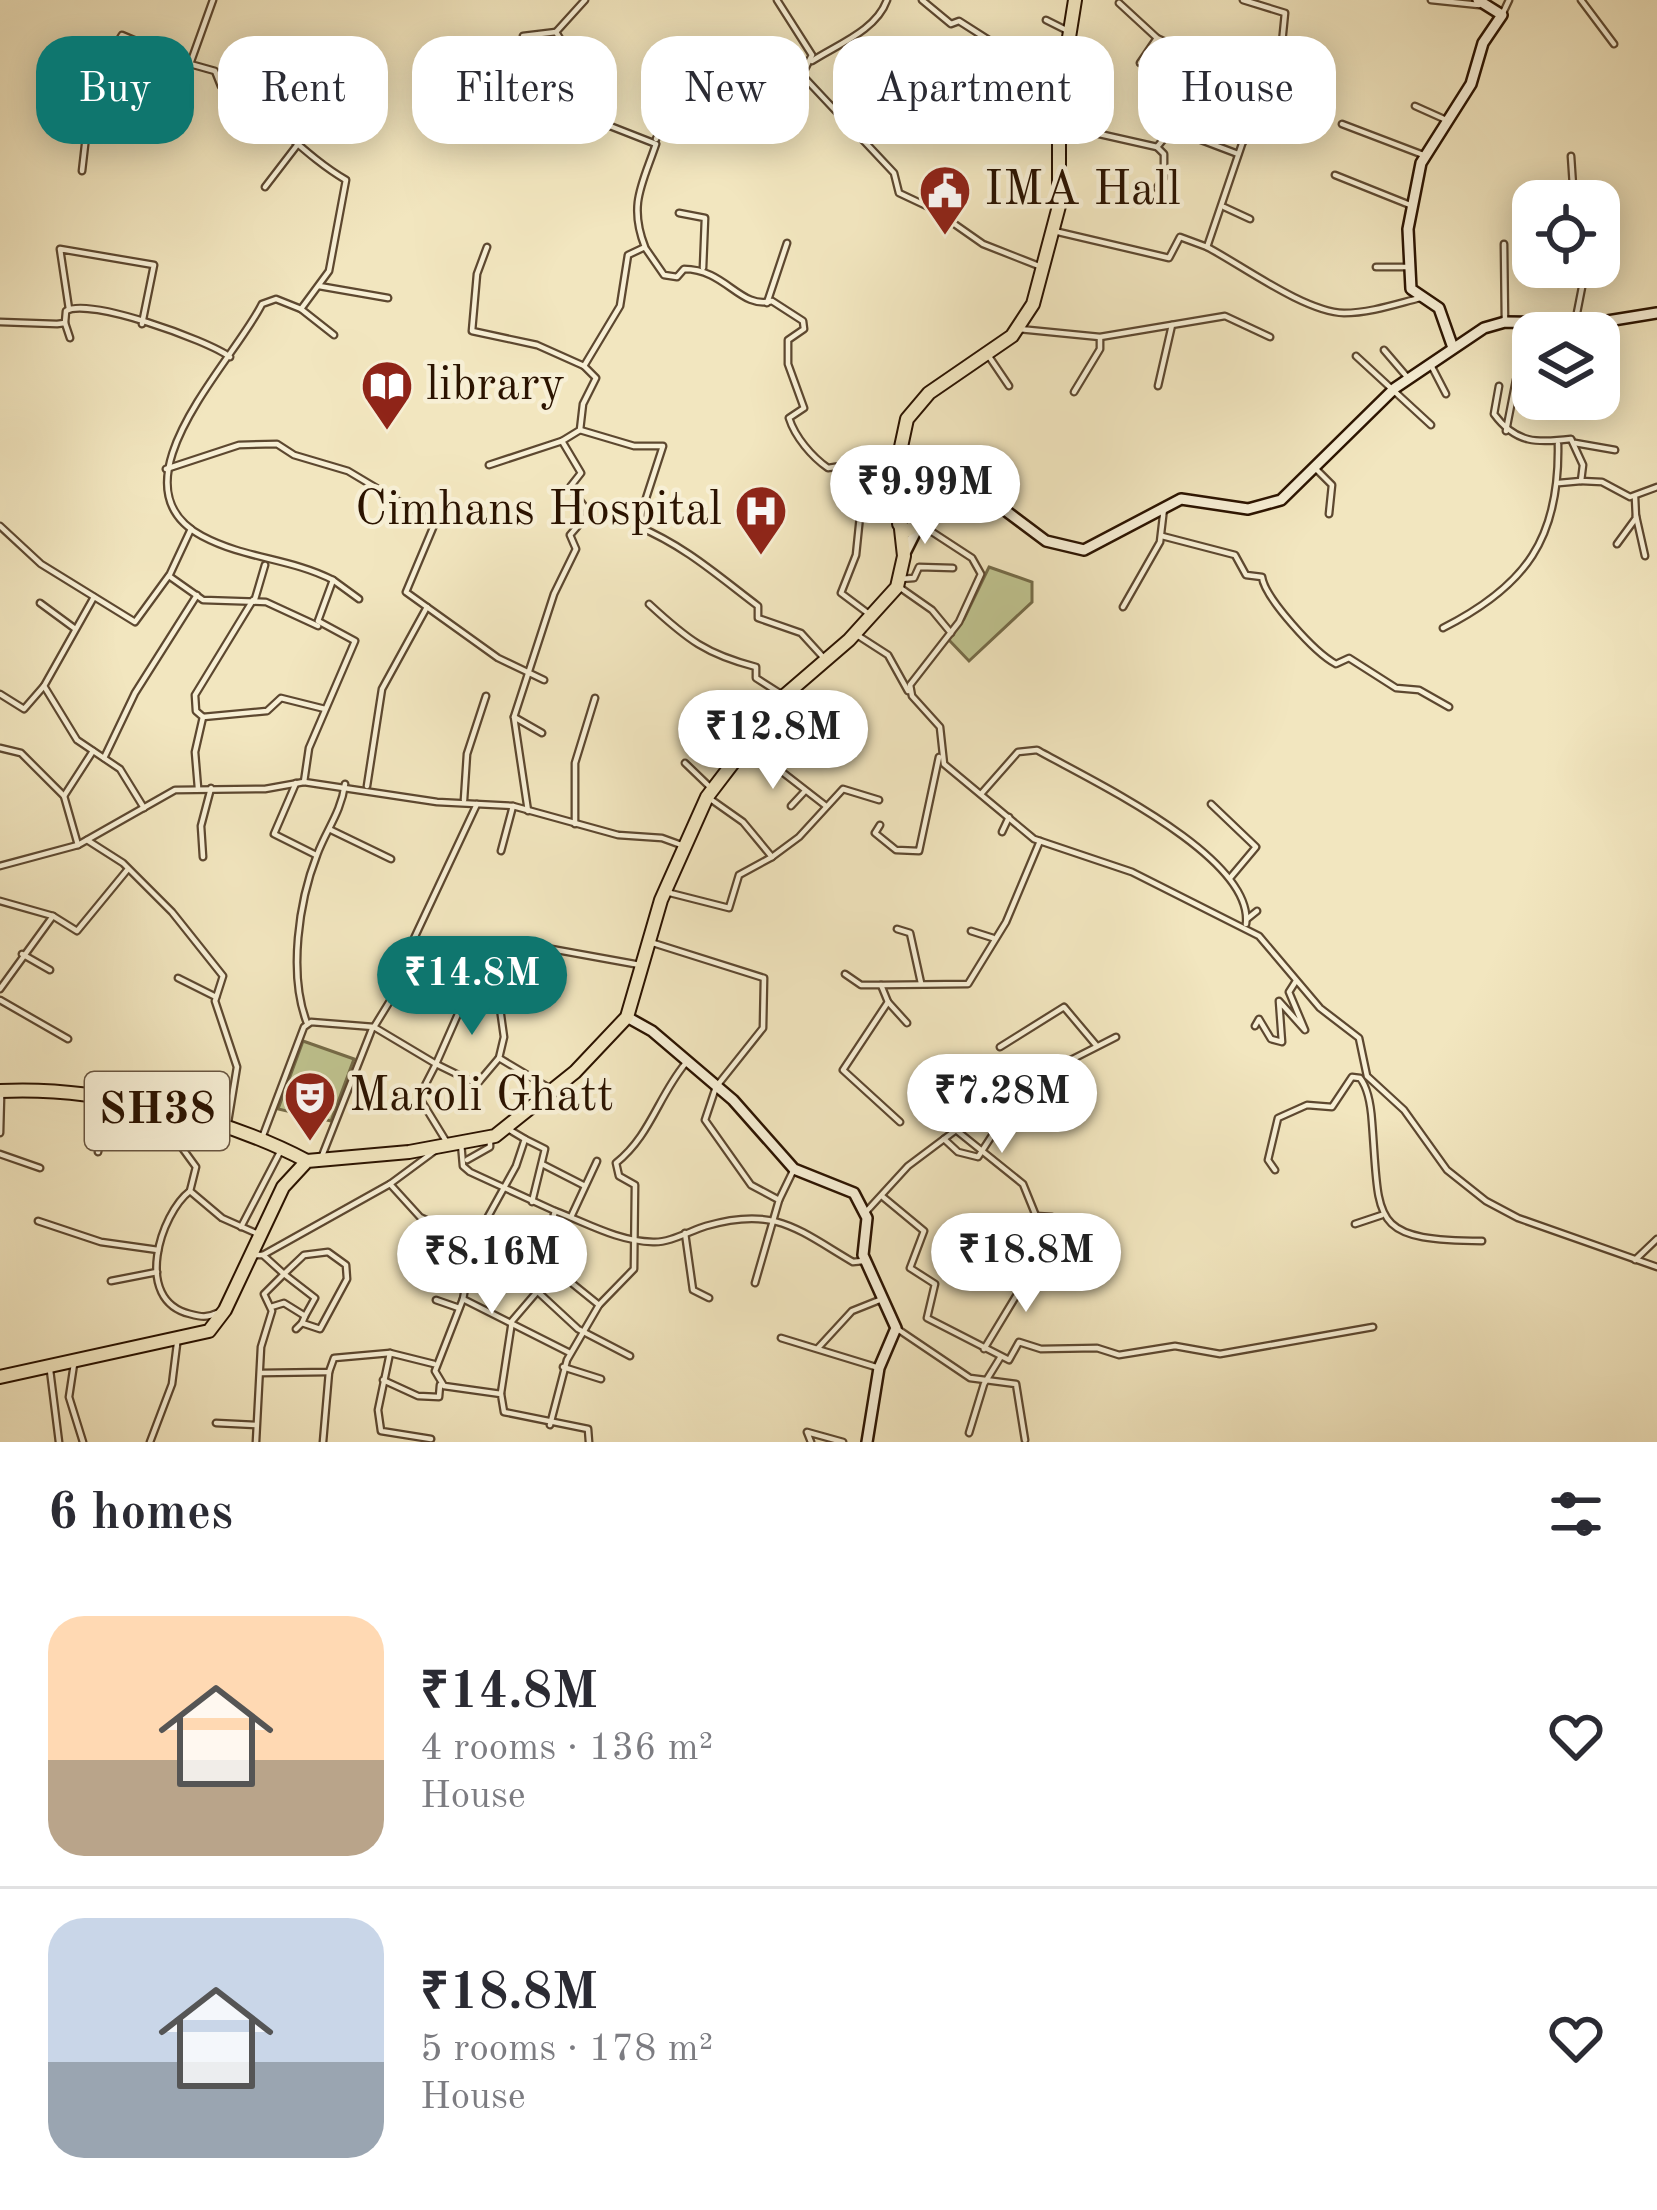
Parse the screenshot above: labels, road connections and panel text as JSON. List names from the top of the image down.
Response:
{
  "streets": {
    "main road": ["SH38"]
  },
  "places": {
    "public building": ["IMA Hall"],
    "library": ["library"],
    "hospital": ["Cimhans Hospital"],
    "theatre": ["Maroli Ghatt"]
  },
  "page": {
    "chip": [
      "Buy",
      "Rent",
      "Filters",
      "New",
      "Apartment",
      "House"
    ],
    "price": [
      "₹9.99M",
      "₹12.8M",
      "₹14.8M",
      "₹7.28M",
      "₹18.8M",
      "₹8.16M"
    ],
    "heading": "6 homes",
    "list": [
      {
        "name": "₹14.8M",
        "note": "4 rooms · 136 m² · House"
      },
      {
        "name": "₹18.8M",
        "note": "5 rooms · 178 m² · House"
      }
    ]
  }
}
